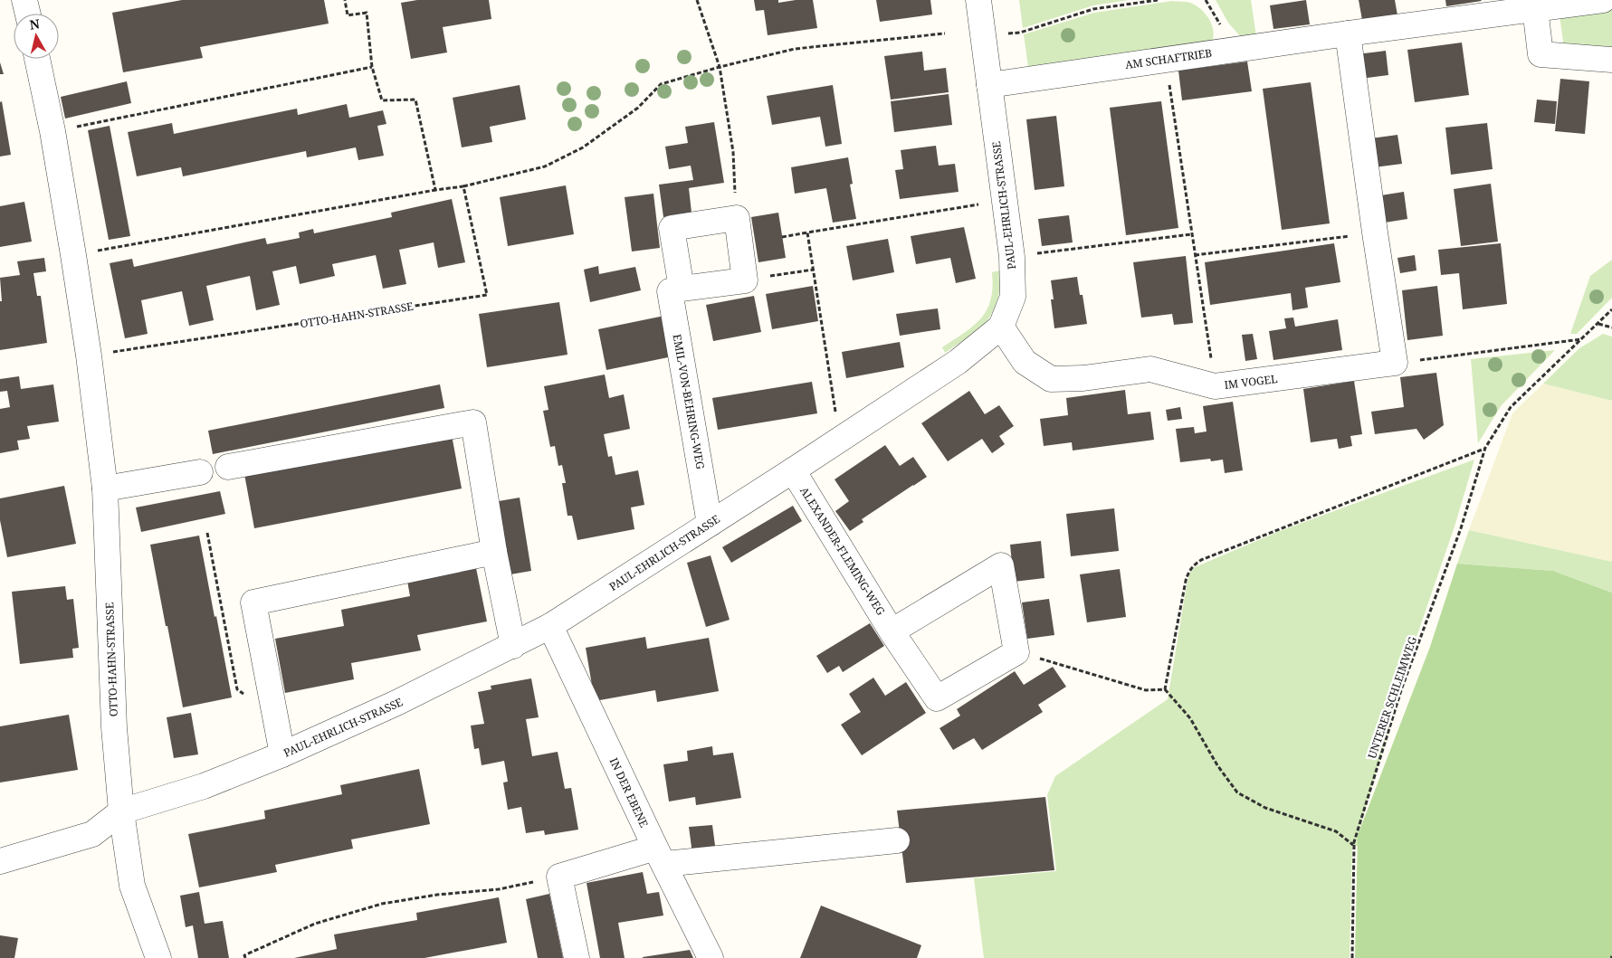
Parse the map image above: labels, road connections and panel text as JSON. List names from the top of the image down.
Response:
{
  "streets": {
    "street": [
      "AM SCHAFTRIEB",
      "PAUL-EHRLICH-STRASSE",
      "OTTO-HAHN-STRASSE",
      "IM VOGEL",
      "EMIL-VON-BEHRING-WEG",
      "ALEXANDER-FLEMING-WEG",
      "IN DER EBENE"
    ],
    "path": ["UNTERER SCHLEIMWEG"]
  },
  "crossings": [
    ["AM SCHAFTRIEB", "PAUL-EHRLICH-STRASSE"],
    ["PAUL-EHRLICH-STRASSE", "OTTO-HAHN-STRASSE"],
    ["PAUL-EHRLICH-STRASSE", "IM VOGEL"],
    ["PAUL-EHRLICH-STRASSE", "EMIL-VON-BEHRING-WEG"],
    ["PAUL-EHRLICH-STRASSE", "ALEXANDER-FLEMING-WEG"],
    ["PAUL-EHRLICH-STRASSE", "IN DER EBENE"]
  ],
  "north": "top"
}
